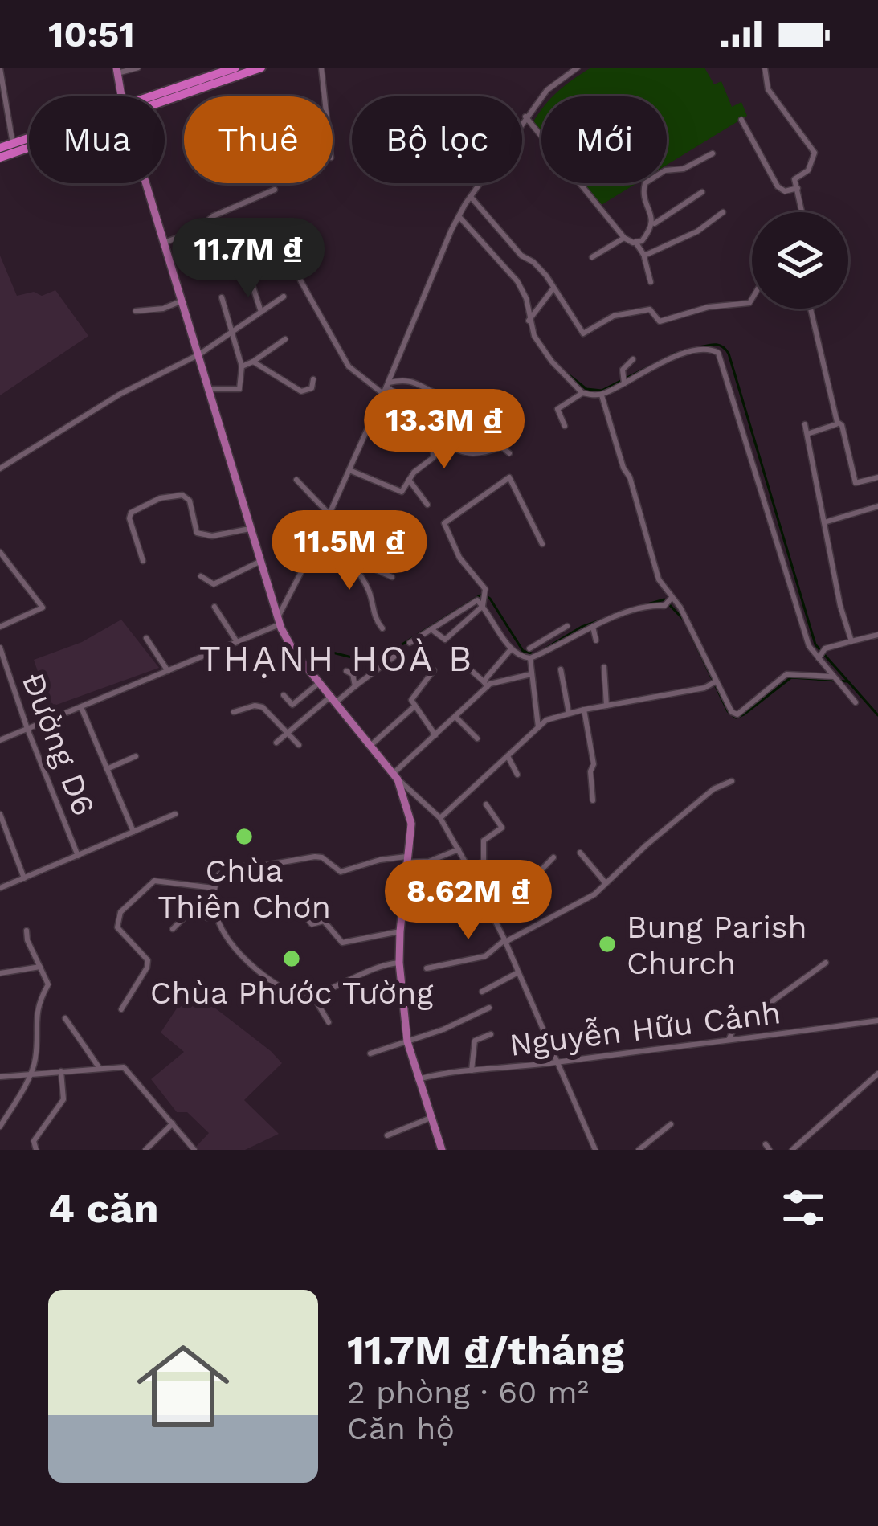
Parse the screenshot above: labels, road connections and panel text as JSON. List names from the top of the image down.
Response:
{
  "streets": {
    "street": ["Đường D6", "Nguyễn Hữu Cảnh"]
  },
  "districts": ["THẠNH HOÀ B"],
  "places": ["Chùa Thiên Chơn", "Bung Parish Church", "Chùa Phước Tường"],
  "page": {
    "status": "10:51",
    "chip": [
      "Mua",
      "Thuê",
      "Bộ lọc",
      "Mới"
    ],
    "price": [
      "11.7M ₫",
      "13.3M ₫",
      "11.5M ₫",
      "8.62M ₫"
    ],
    "heading": "4 căn",
    "list": [
      {
        "name": "11.7M ₫/tháng",
        "note": "2 phòng · 60 m² · Căn hộ"
      }
    ]
  }
}
